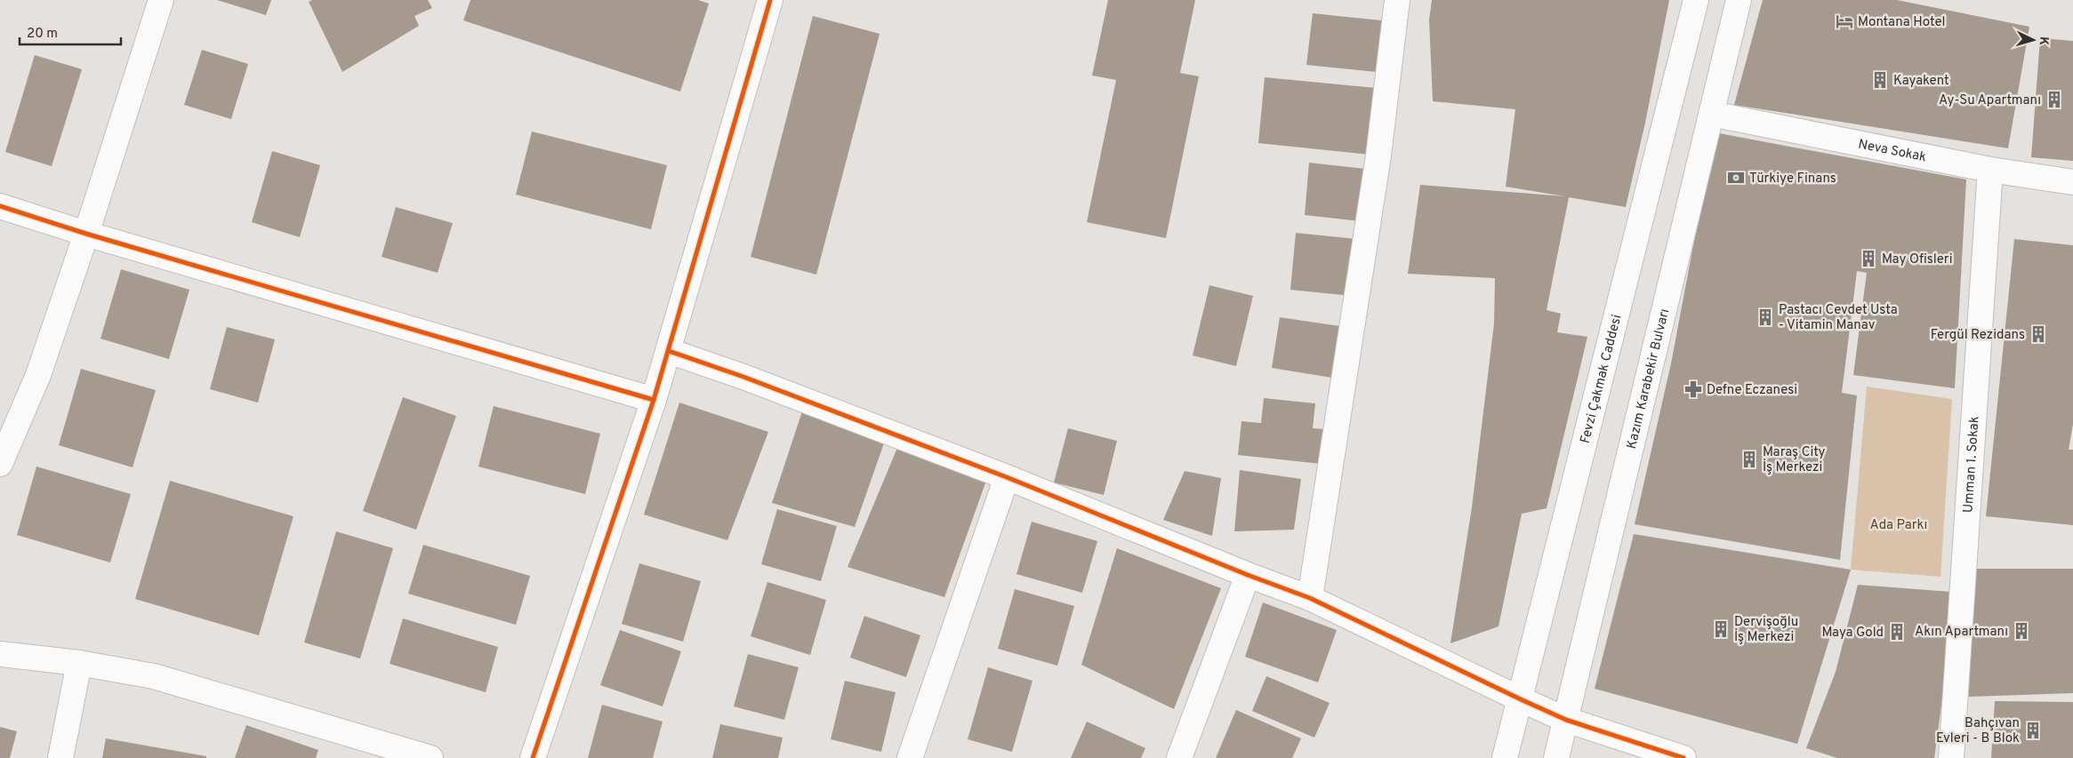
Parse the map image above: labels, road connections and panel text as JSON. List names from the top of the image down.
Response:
{
  "streets": {
    "street": [
      "Neva Sokak",
      "Fevzi Çakmak Caddesi",
      "Kazım Karabekir Bulvarı",
      "Umman 1. Sokak"
    ]
  },
  "crossings": [
    ["Neva Sokak", "Kazım Karabekir Bulvarı"],
    ["Neva Sokak", "Umman 1. Sokak"]
  ],
  "parks": ["Ada Parkı"],
  "places": {
    "hotel": ["Montana Hotel"],
    "building": [
      "Kayakent",
      "Ay-Su Apartmanı",
      "May Ofisleri",
      "Pastacı Cevdet Usta - Vitamin Manav",
      "Fergül Rezidans",
      "Maraş City İş Merkezi",
      "Dervişoğlu İş Merkezi",
      "Akın Apartmanı",
      "Maya Gold",
      "Bahçıvan Evleri - B Blok"
    ],
    "bank": ["Türkiye Finans"],
    "pharmacy": ["Defne Eczanesi"]
  },
  "scale_bar": "20 m",
  "north": "right"
}
